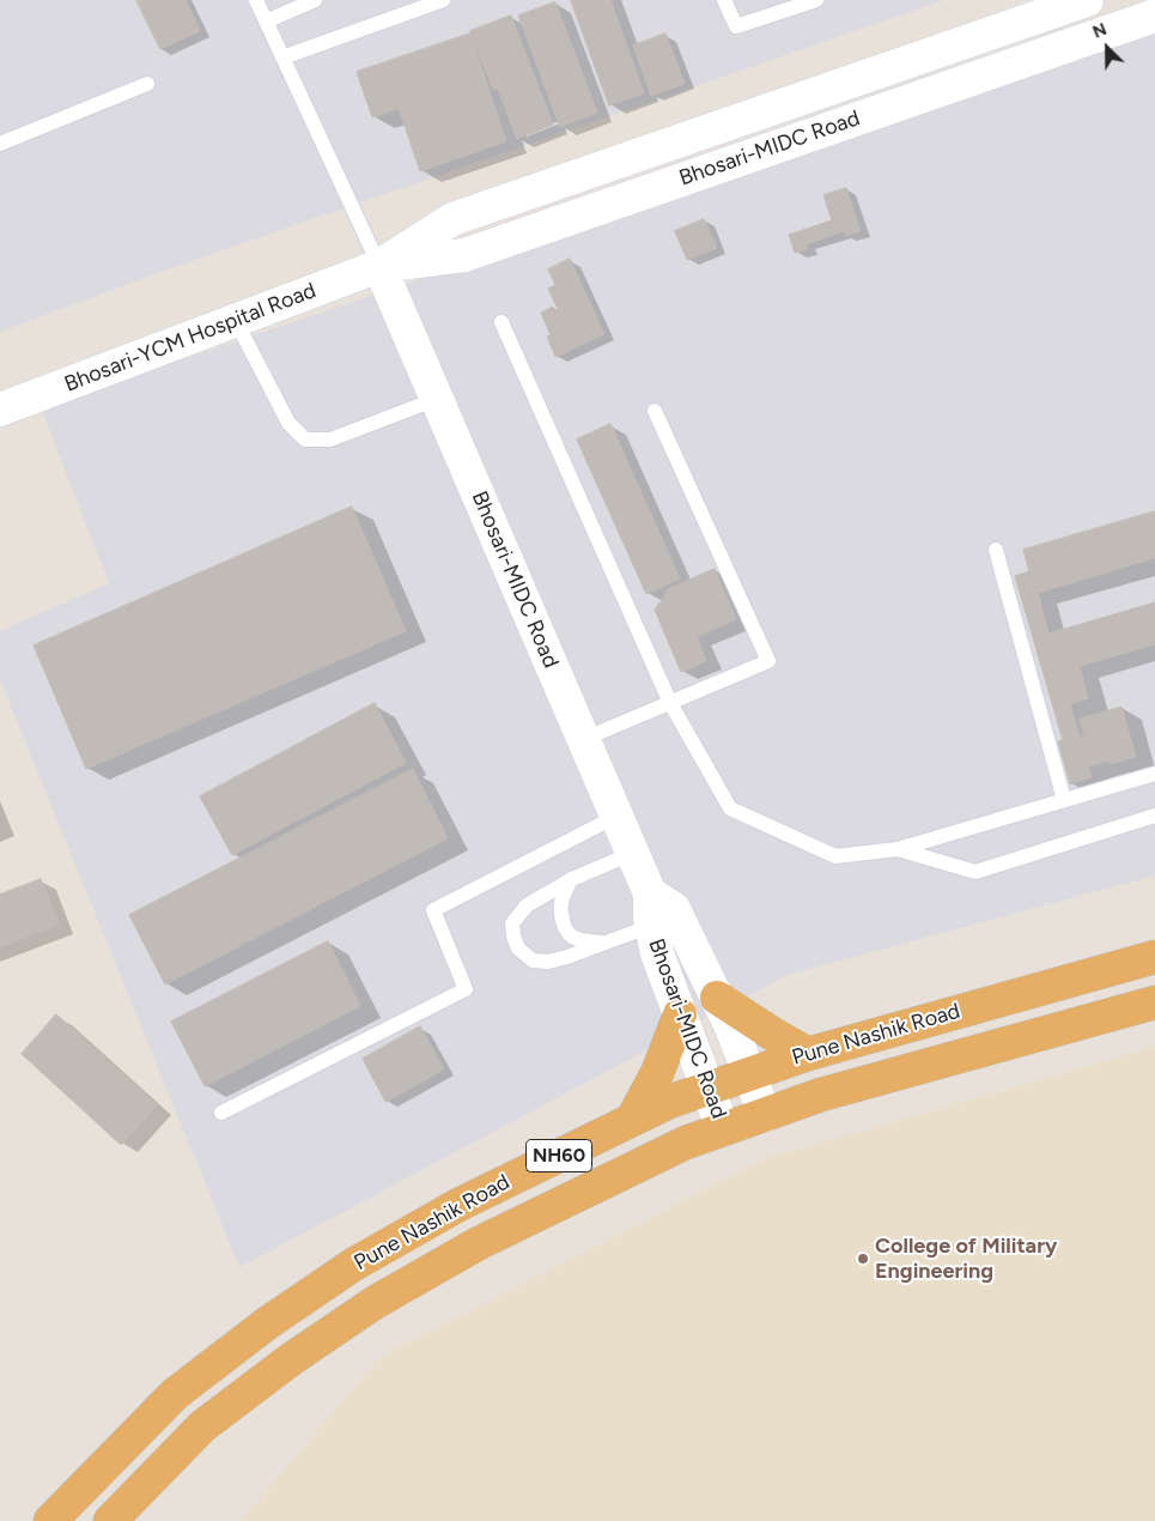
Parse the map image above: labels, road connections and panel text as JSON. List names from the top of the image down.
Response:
{
  "streets": {
    "highway": ["Pune Nashik Road", "NH60"],
    "street": ["Bhosari-MIDC Road", "Bhosari-YCM Hospital Road"]
  },
  "crossings": [
    ["Bhosari-MIDC Road", "Bhosari-YCM Hospital Road"],
    ["Bhosari-MIDC Road", "Pune Nashik Road"]
  ],
  "places": ["College of Military Engineering"],
  "north": "top left"
}
